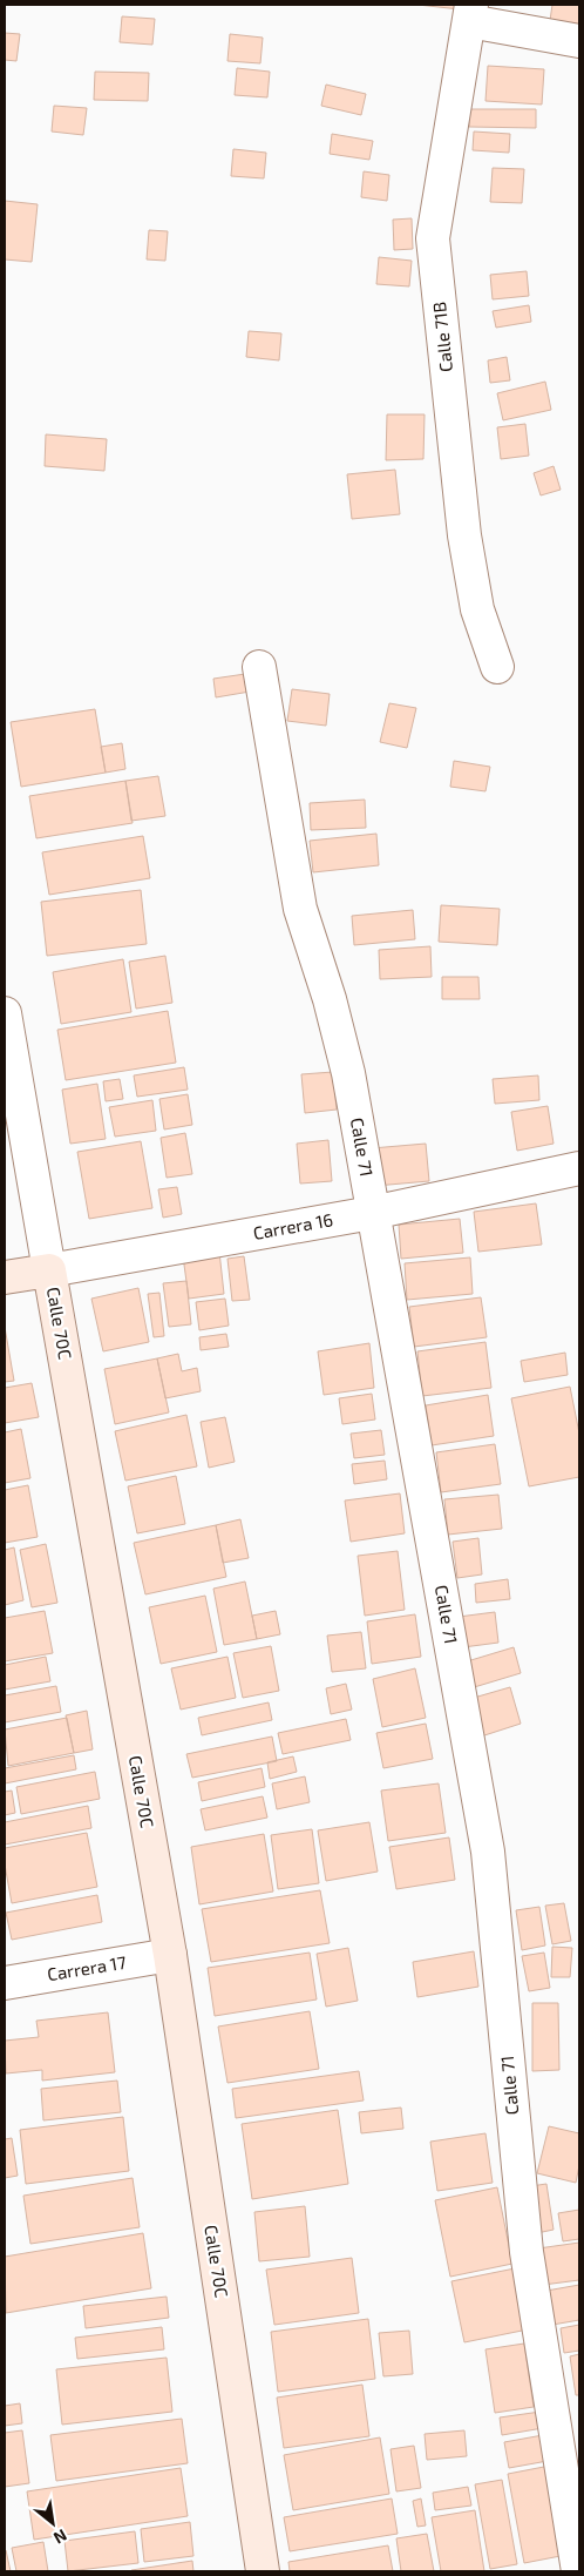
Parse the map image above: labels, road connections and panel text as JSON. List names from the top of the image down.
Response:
{
  "streets": {
    "street": [
      "Calle 71B",
      "Calle 71",
      "Carrera 16",
      "Calle 70C",
      "Carrera 17"
    ]
  },
  "crossings": [
    ["Calle 71", "Carrera 16"],
    ["Carrera 16", "Calle 70C"],
    ["Calle 70C", "Carrera 17"]
  ],
  "north": "bottom right"
}
